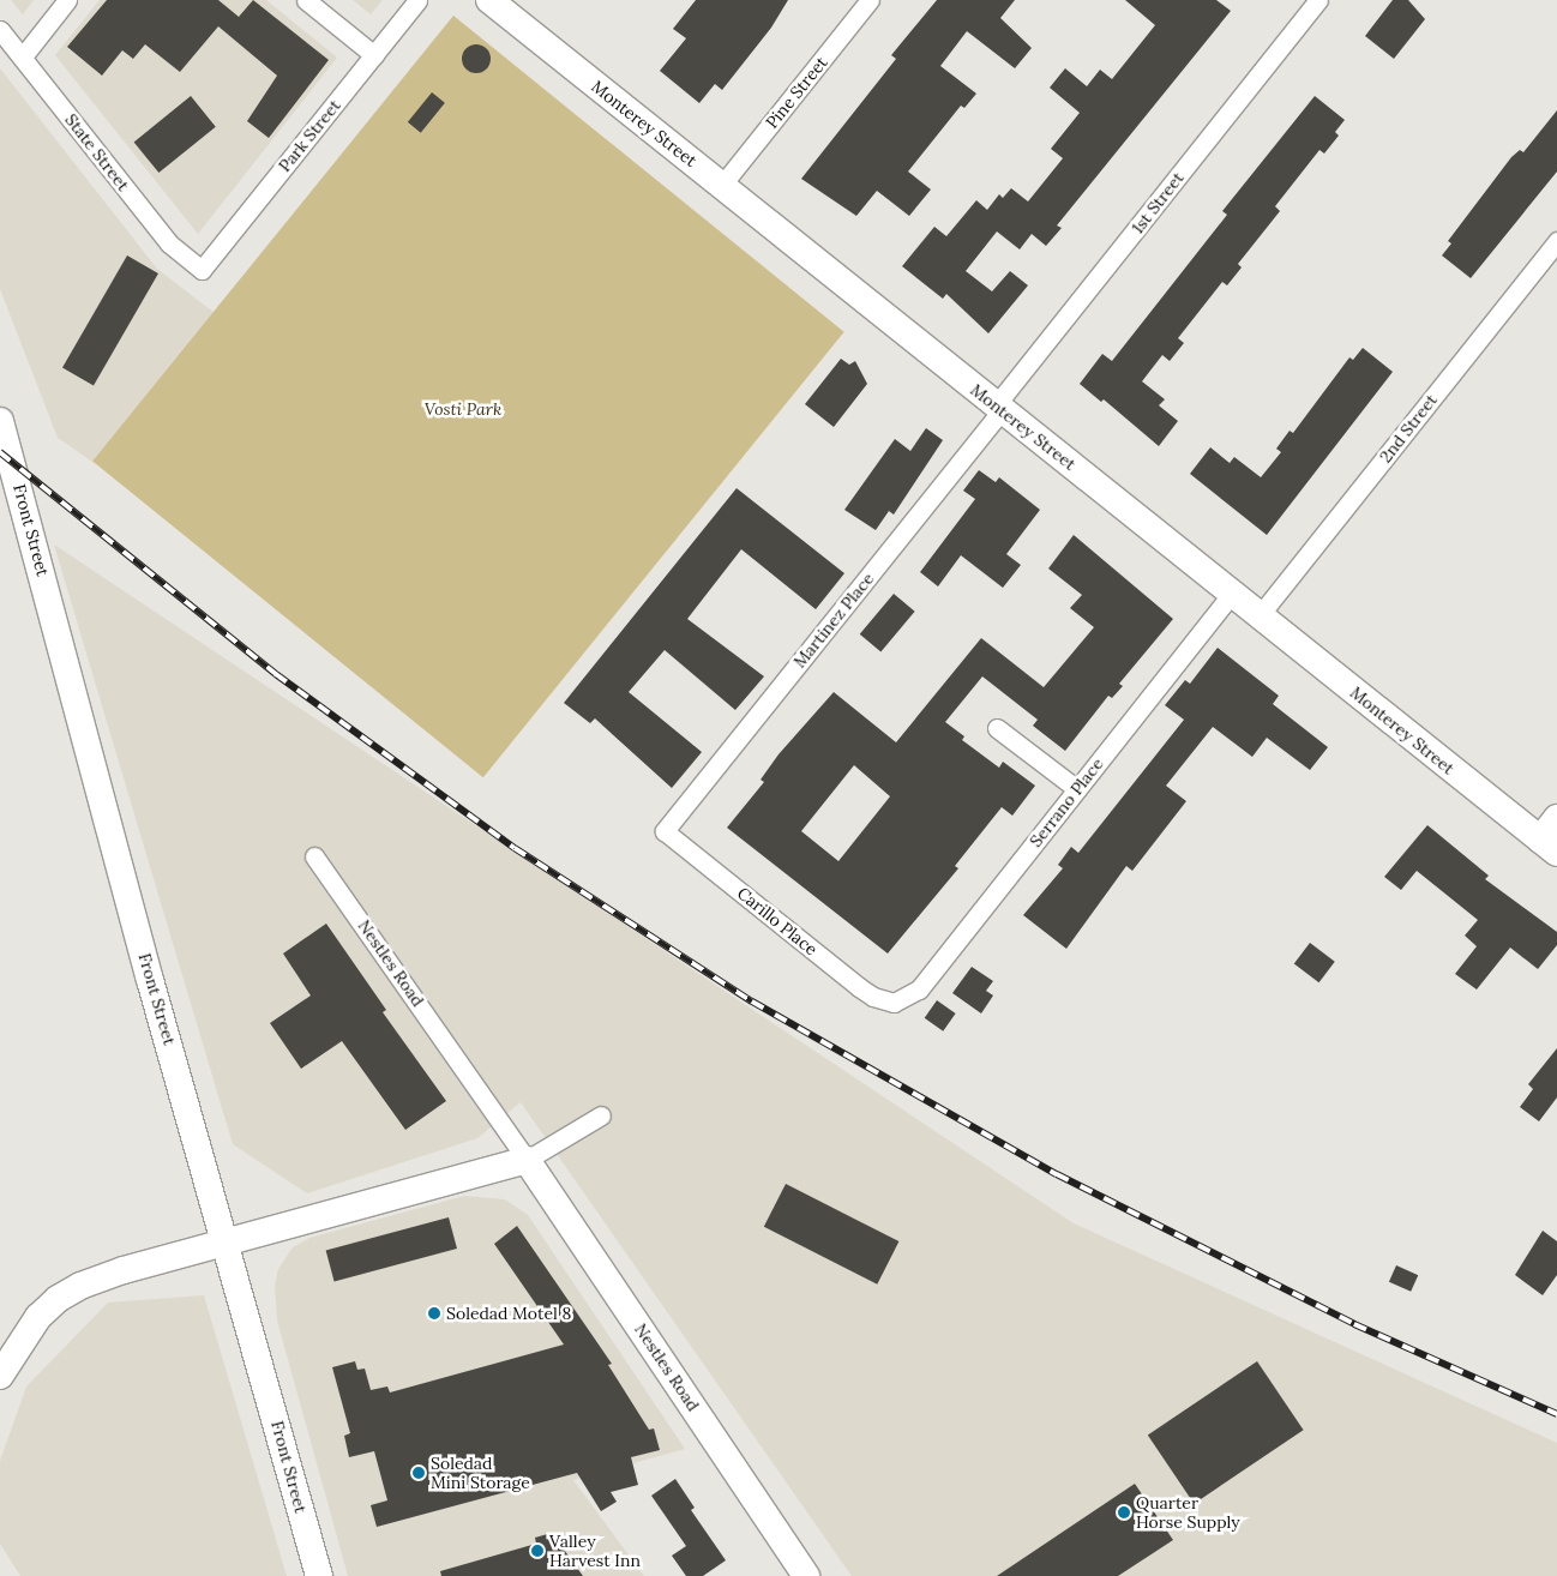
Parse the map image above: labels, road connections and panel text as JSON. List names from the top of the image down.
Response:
{
  "streets": {
    "street": [
      "Pine Street",
      "Monterey Street",
      "Park Street",
      "State Street",
      "1st Street",
      "2nd Street",
      "Front Street",
      "Martinez Place",
      "Serrano Place",
      "Carillo Place",
      "Nestles Road"
    ]
  },
  "crossings": [
    ["Pine Street", "Monterey Street"],
    ["Monterey Street", "1st Street"],
    ["Monterey Street", "2nd Street"],
    ["Monterey Street", "Martinez Place"],
    ["Monterey Street", "Serrano Place"],
    ["Park Street", "State Street"],
    ["1st Street", "Martinez Place"],
    ["Martinez Place", "Carillo Place"],
    ["Serrano Place", "Carillo Place"]
  ],
  "parks": ["Vosti Park"],
  "places": [
    "Soledad Motel 8",
    "Soledad Mini Storage",
    "Quarter Horse Supply",
    "Valley Harvest Inn"
  ]
}
